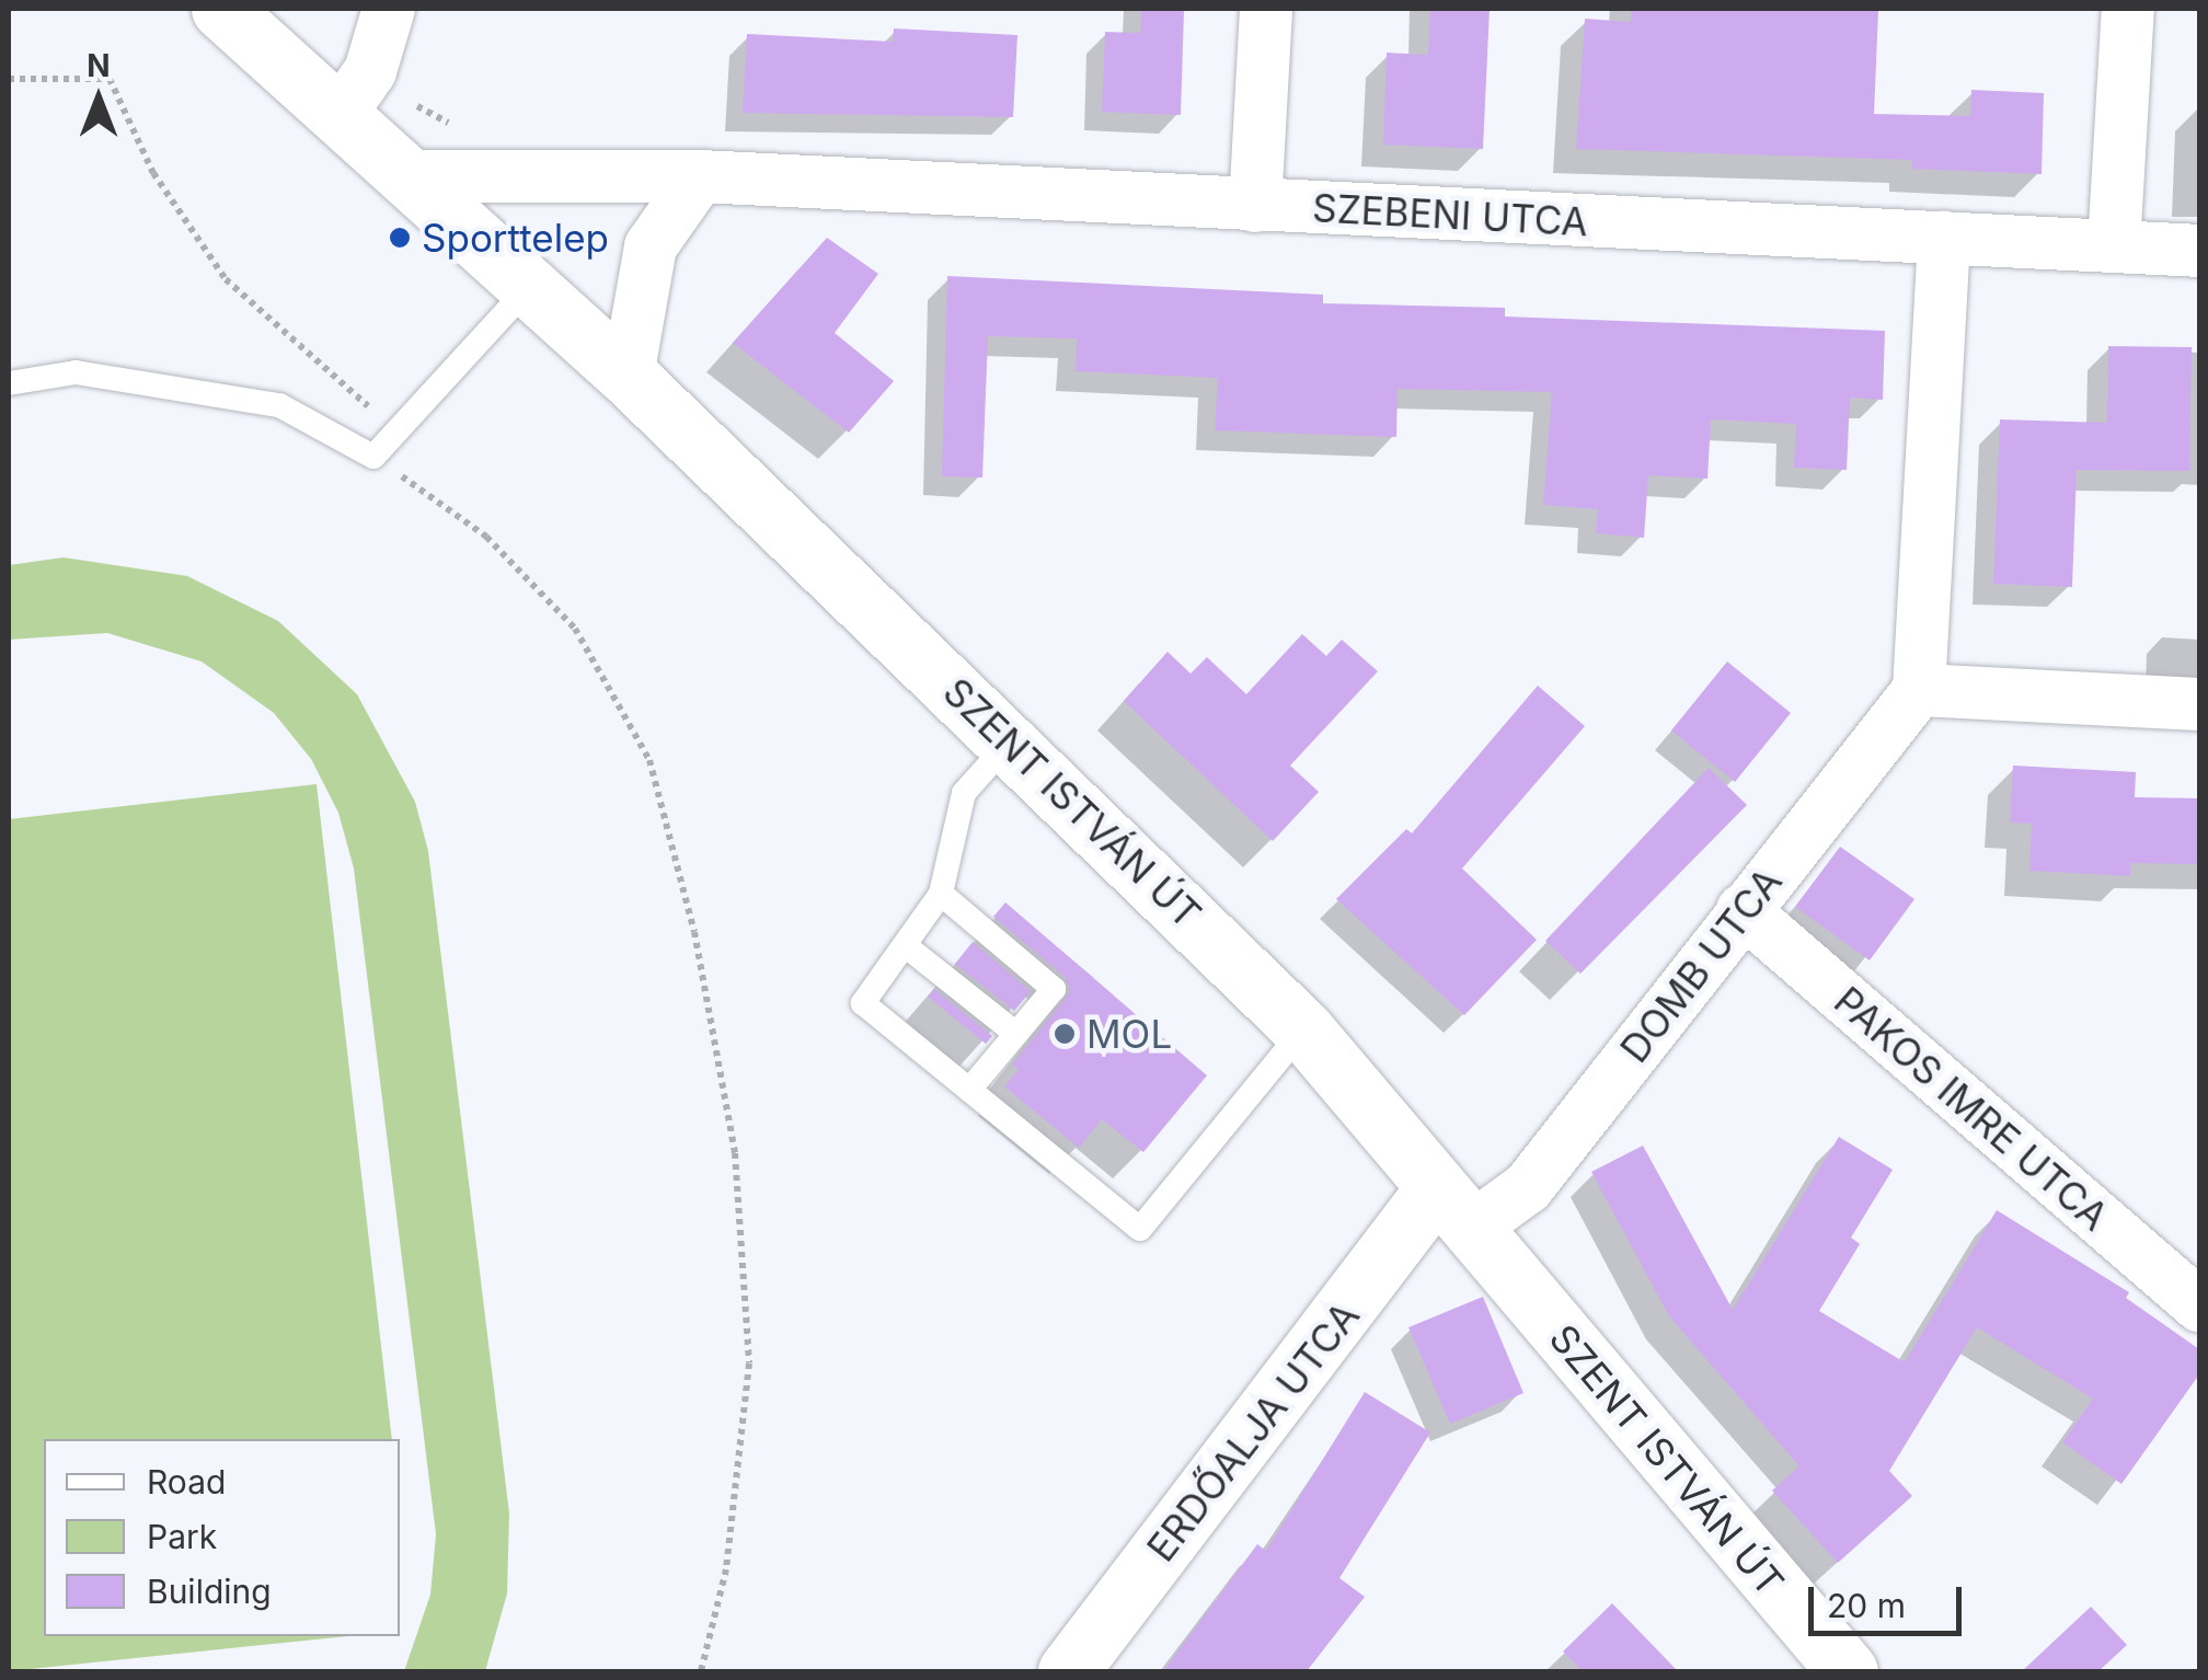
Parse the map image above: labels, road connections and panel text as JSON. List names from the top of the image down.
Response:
{
  "streets": {
    "street": [
      "SZEBENI UTCA",
      "SZENT ISTVÁN ÚT",
      "DOMB UTCA",
      "PAKOS IMRE UTCA",
      "ERDŐALJA UTCA"
    ]
  },
  "crossings": [
    ["SZEBENI UTCA", "SZENT ISTVÁN ÚT"],
    ["SZENT ISTVÁN ÚT", "DOMB UTCA"],
    ["SZENT ISTVÁN ÚT", "ERDŐALJA UTCA"],
    ["DOMB UTCA", "PAKOS IMRE UTCA"],
    ["DOMB UTCA", "ERDŐALJA UTCA"]
  ],
  "places": ["Sporttelep", "MOL"],
  "legend": ["Road", "Park", "Building"],
  "scale_bar": "20 m",
  "north": "top"
}
